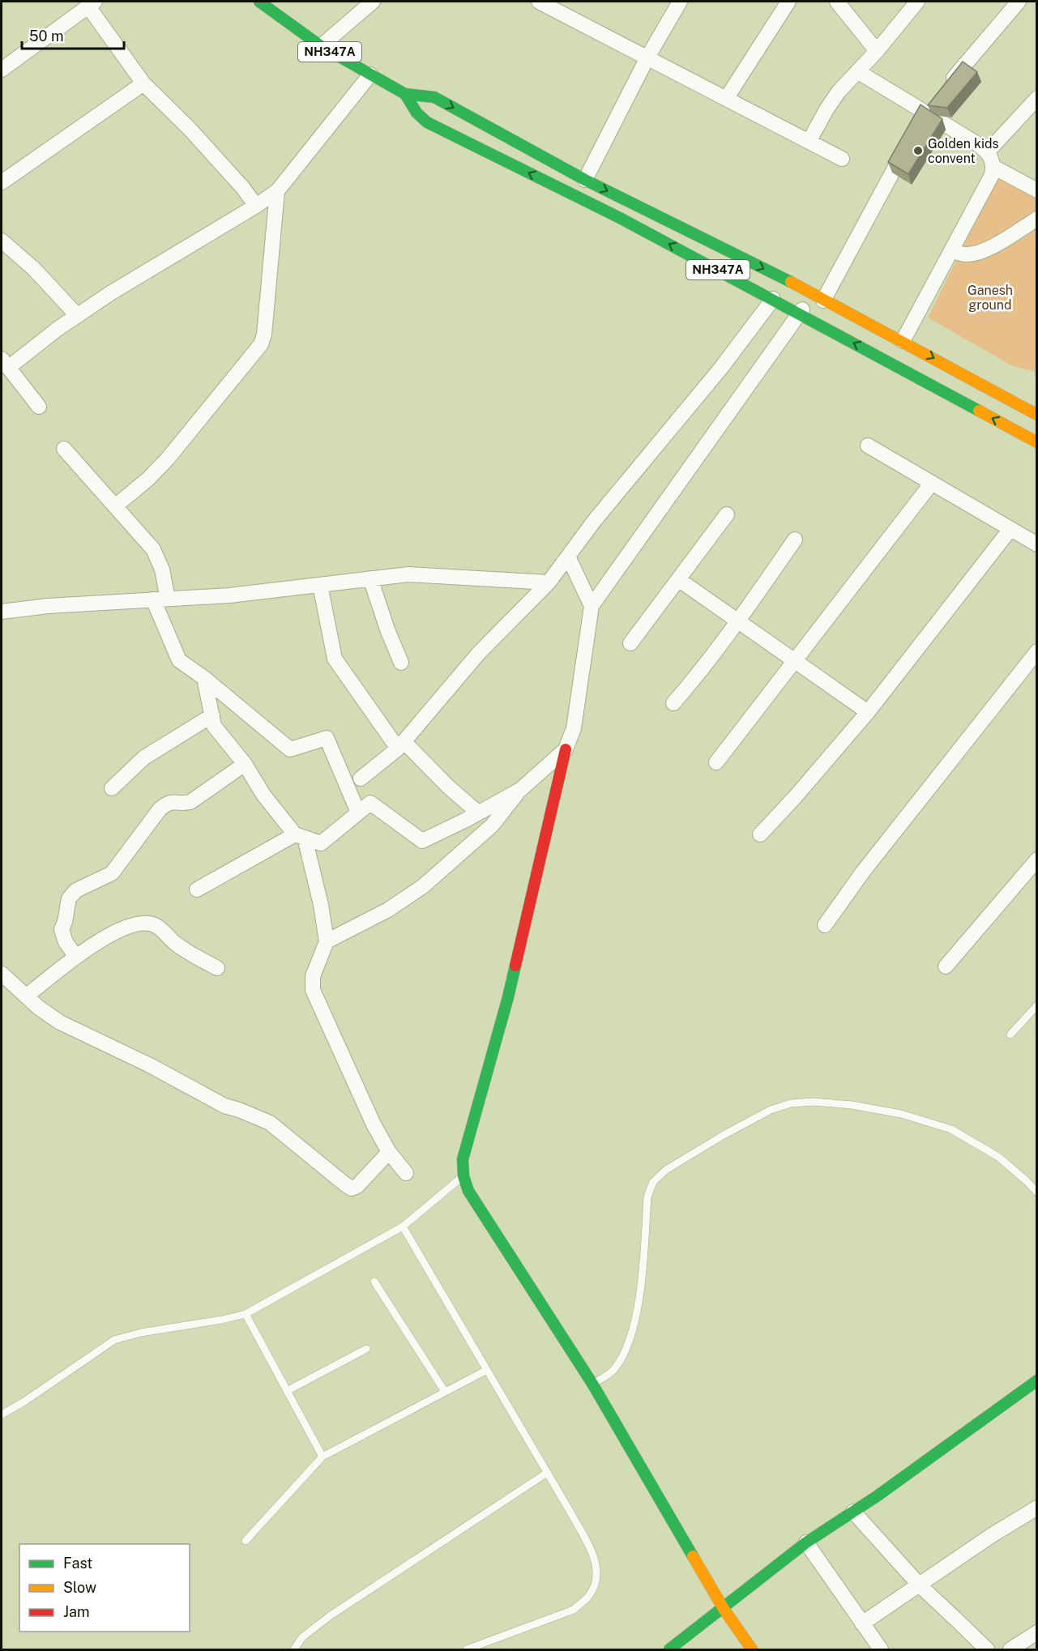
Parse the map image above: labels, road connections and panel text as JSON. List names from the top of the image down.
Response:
{
  "streets": {
    "main road": ["NH347A"]
  },
  "parks": ["Ganesh ground"],
  "places": ["Golden kids convent"],
  "legend": ["Fast", "Slow", "Jam"],
  "scale_bar": "50 m"
}
